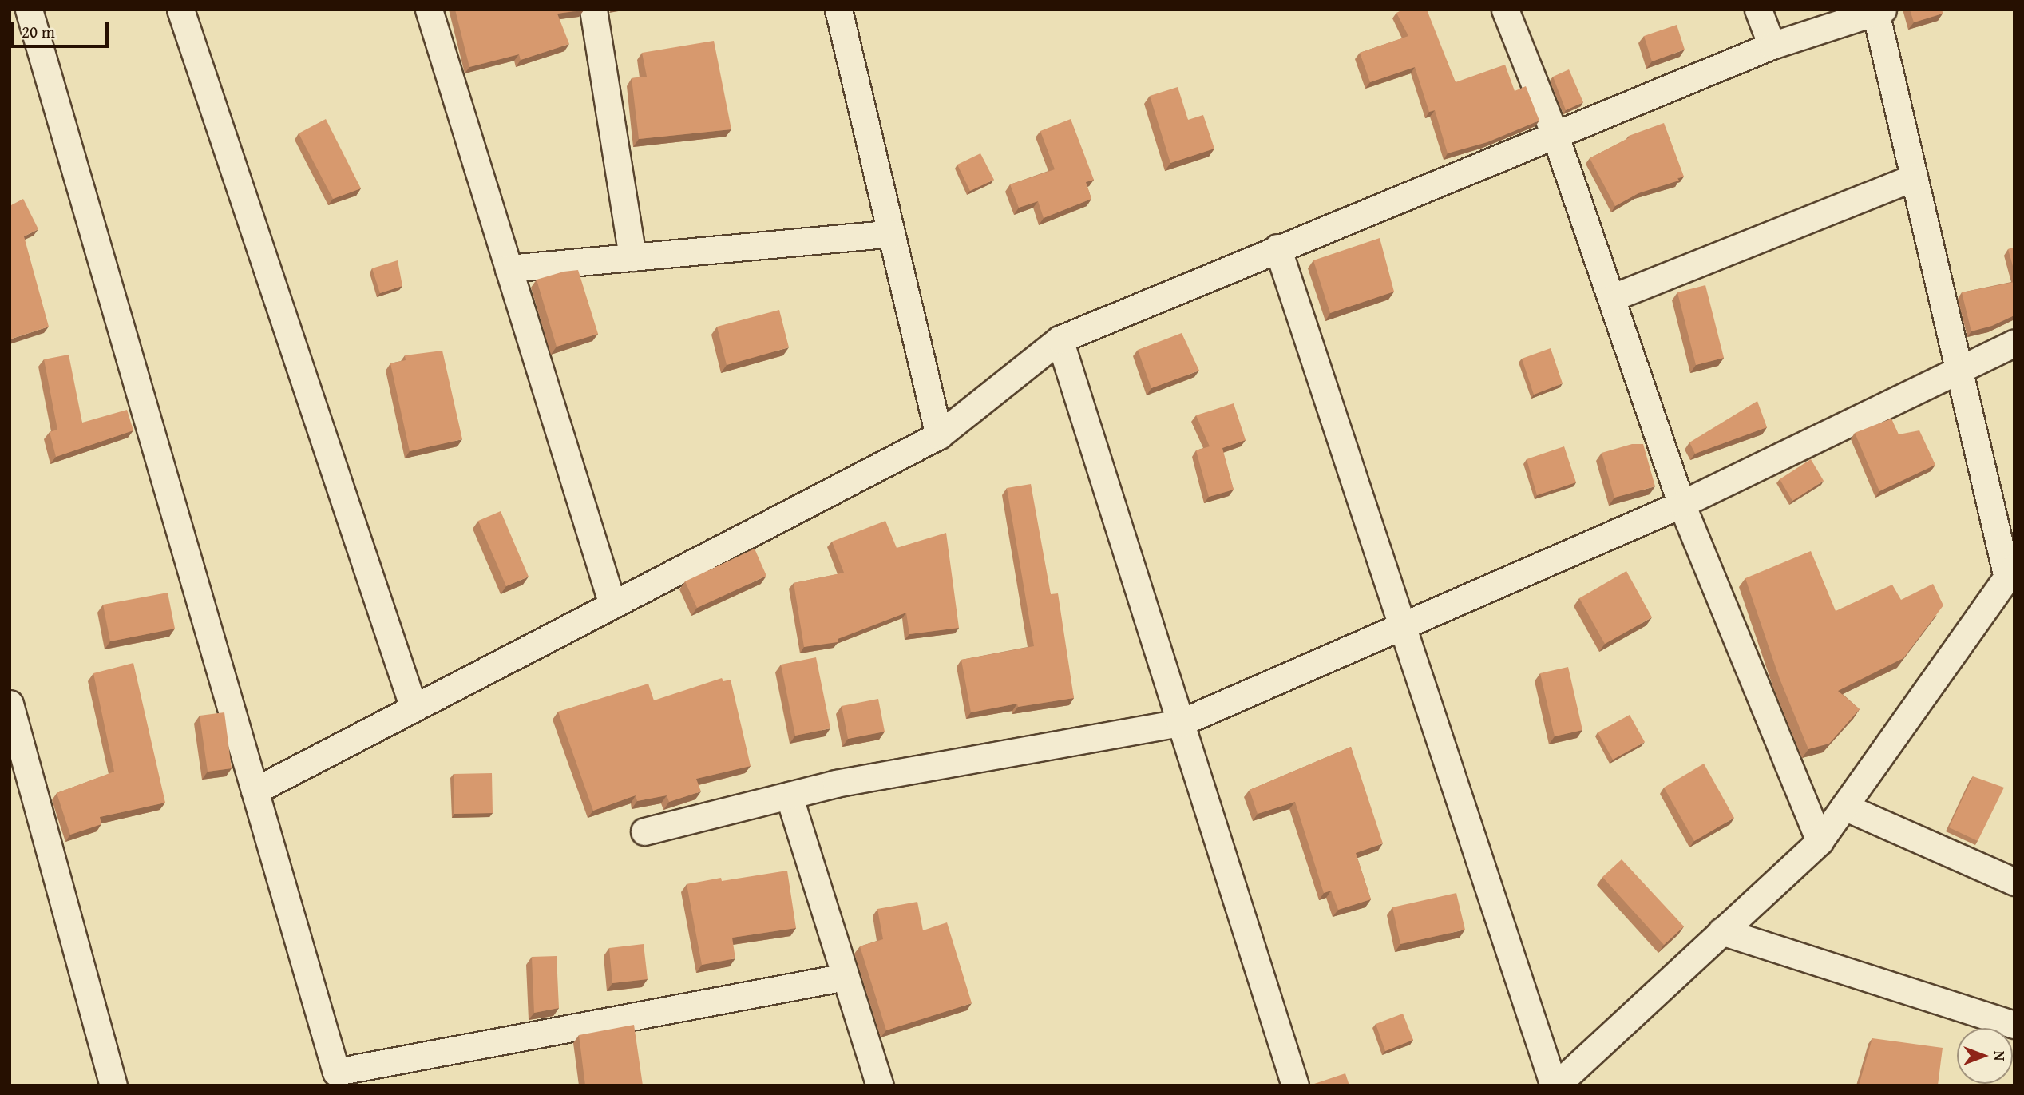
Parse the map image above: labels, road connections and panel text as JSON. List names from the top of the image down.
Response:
{
  "scale_bar": "20 m",
  "north": "right"
}
